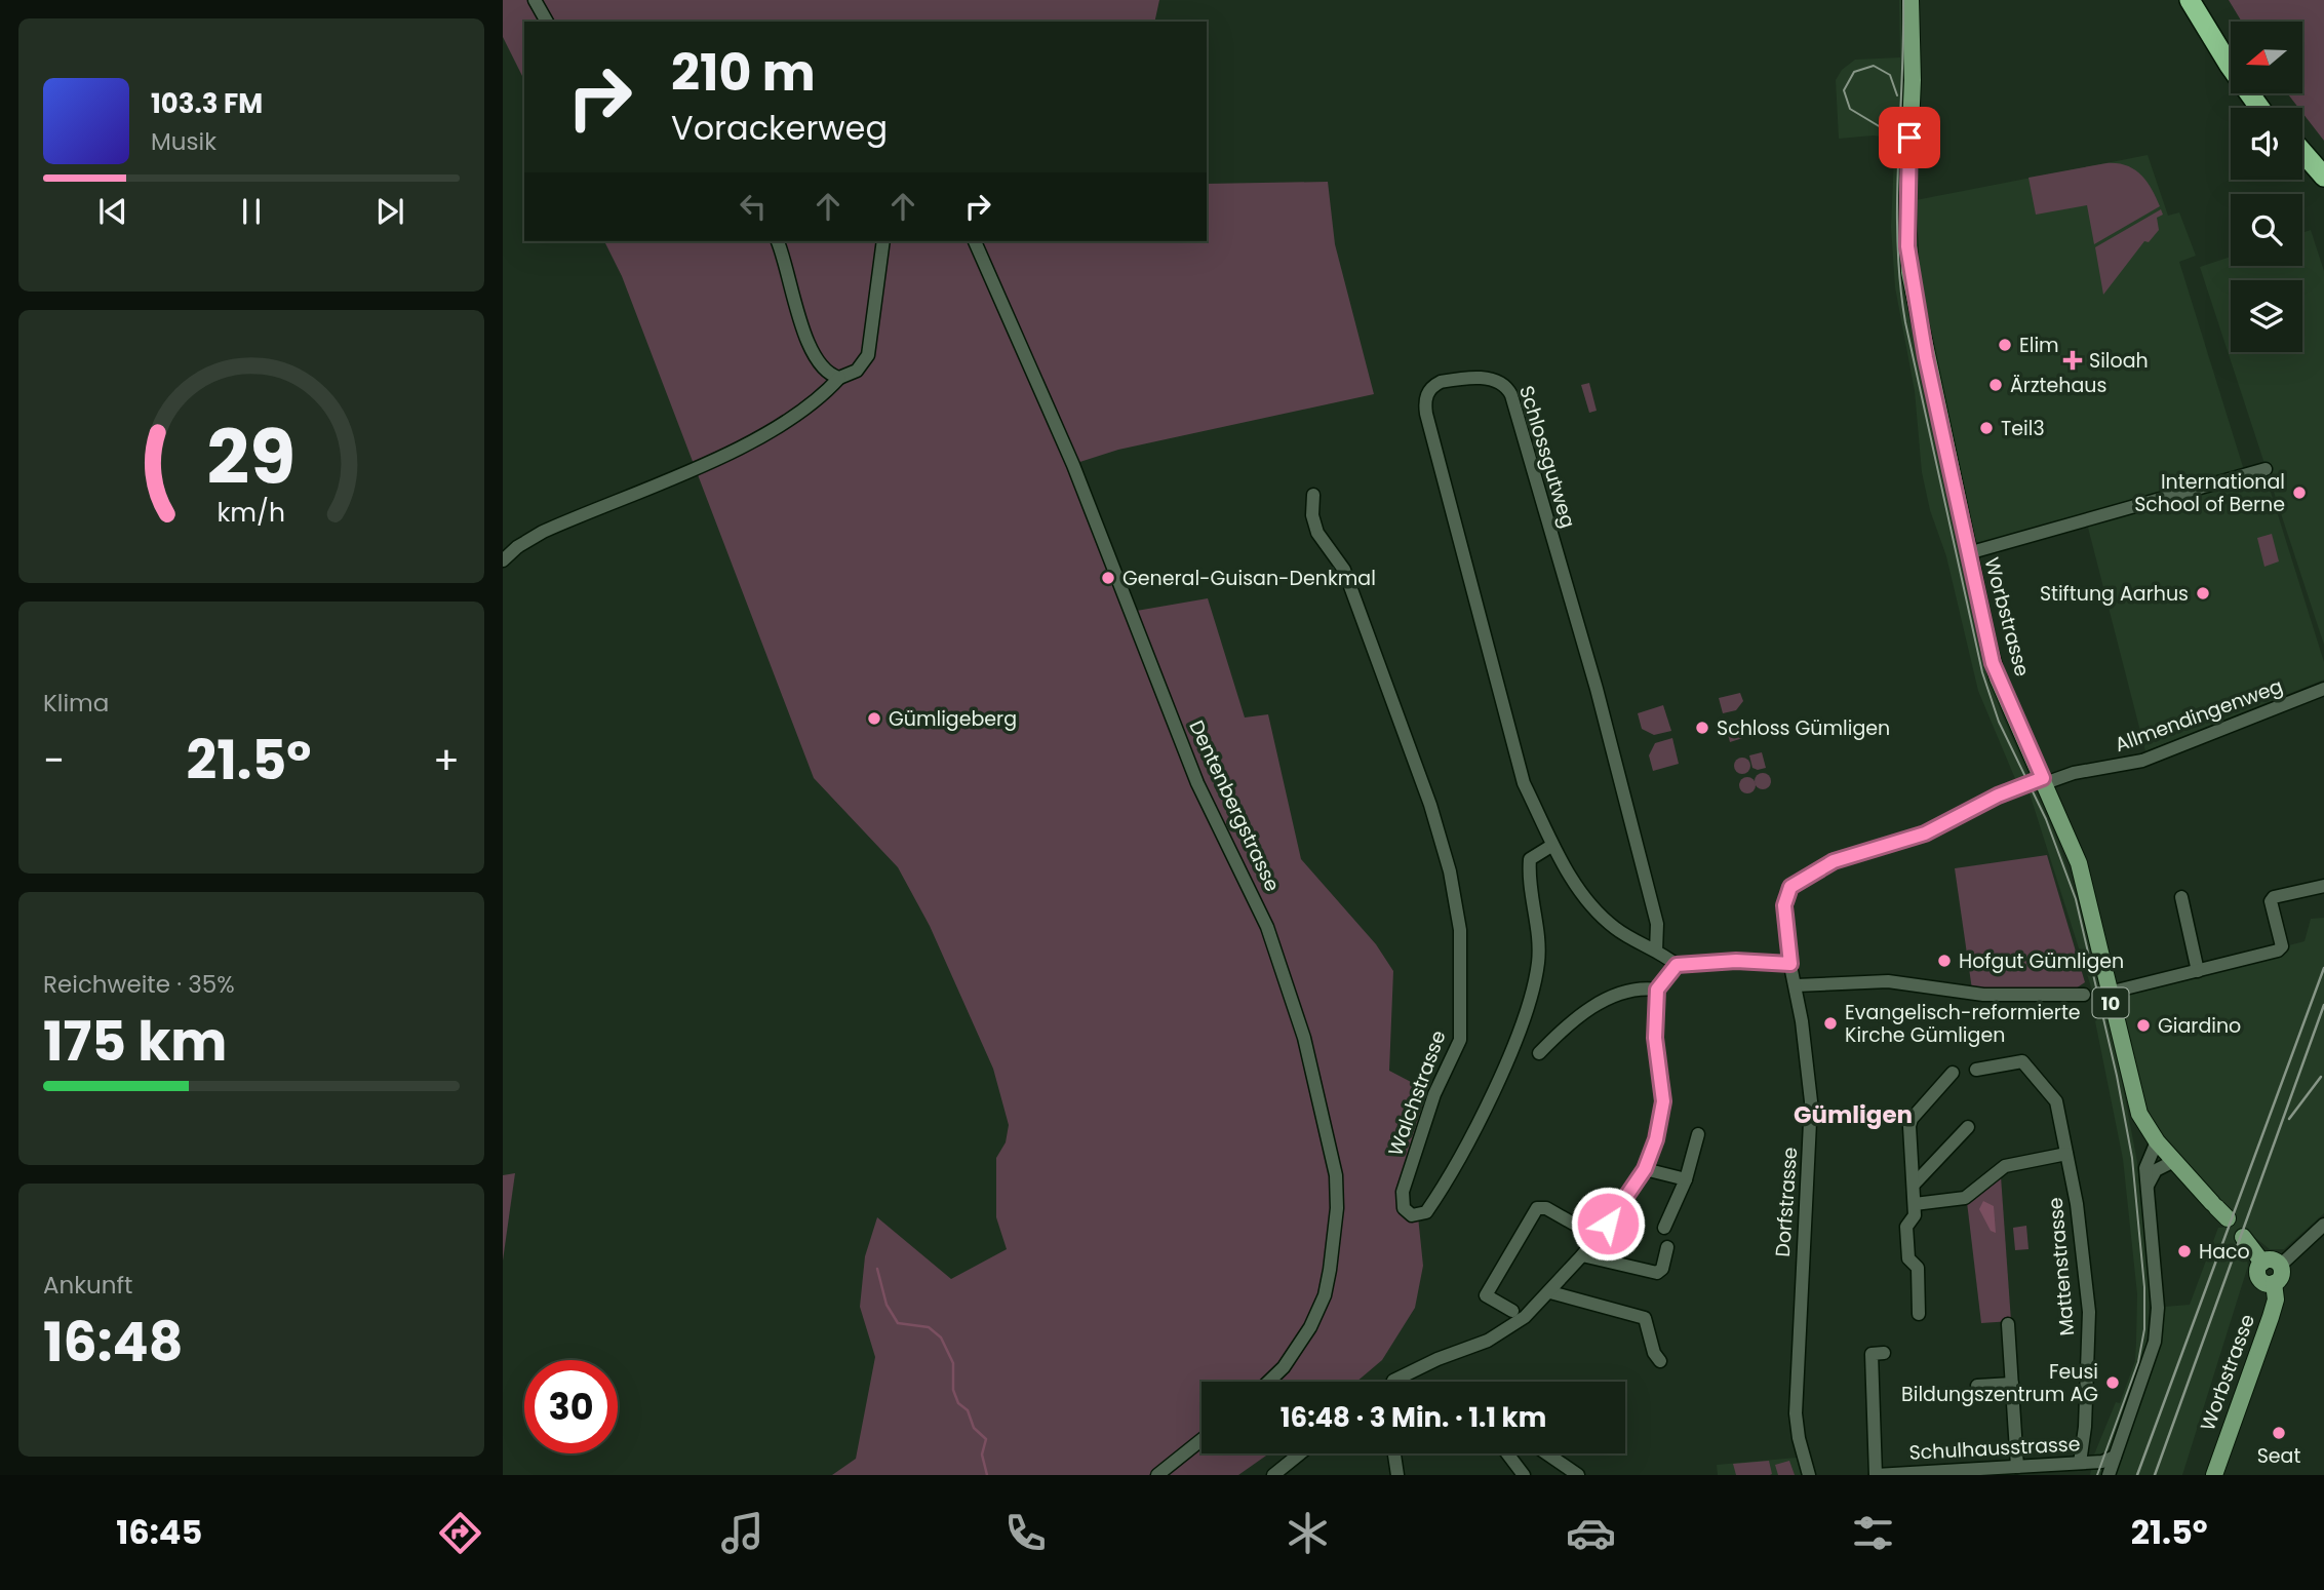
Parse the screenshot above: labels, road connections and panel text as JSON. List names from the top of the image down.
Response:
{
  "streets": {
    "main road": ["Worbstrasse", "10"],
    "street": [
      "Schlossgutweg",
      "Allmendingenweg",
      "Dentenbergstrasse",
      "Walchstrasse",
      "Dorfstrasse",
      "Mattenstrasse",
      "Schulhausstrasse"
    ]
  },
  "crossings": [
    ["Schlossgutweg", "Walchstrasse"],
    ["Worbstrasse", "Allmendingenweg"],
    ["Allmendingenweg", "Dorfstrasse"],
    ["Mattenstrasse", "Schulhausstrasse"]
  ],
  "districts": ["Gümligen"],
  "places": {
    "other": [
      "Elim",
      "Ärztehaus",
      "Teil3",
      "International School of Berne",
      "General-Guisan-Denkmal",
      "Stiftung Aarhus",
      "Gümligeberg",
      "Schloss Gümligen",
      "Hofgut Gümligen",
      "Evangelisch-reformierte Kirche Gümligen",
      "Giardino",
      "Haco",
      "Feusi Bildungszentrum AG",
      "Seat"
    ],
    "health": ["Siloah"]
  },
  "north": "left",
  "page": {
    "turn": ["210 m", "Vorackerweg"],
    "song": ["103.3 FM", "Musik"],
    "tile": [
      "Klima",
      ["Reichweite · 35%", "175 km"],
      ["Ankunft", "16:48"]
    ],
    "heat": ["−", "21.5°", "+"],
    "limit": "30",
    "trip": "16:48 · 3 Min. · 1.1 km",
    "tabs": ["16:45", "21.5°"],
    "gauge": ["29", "km/h"]
  }
}
